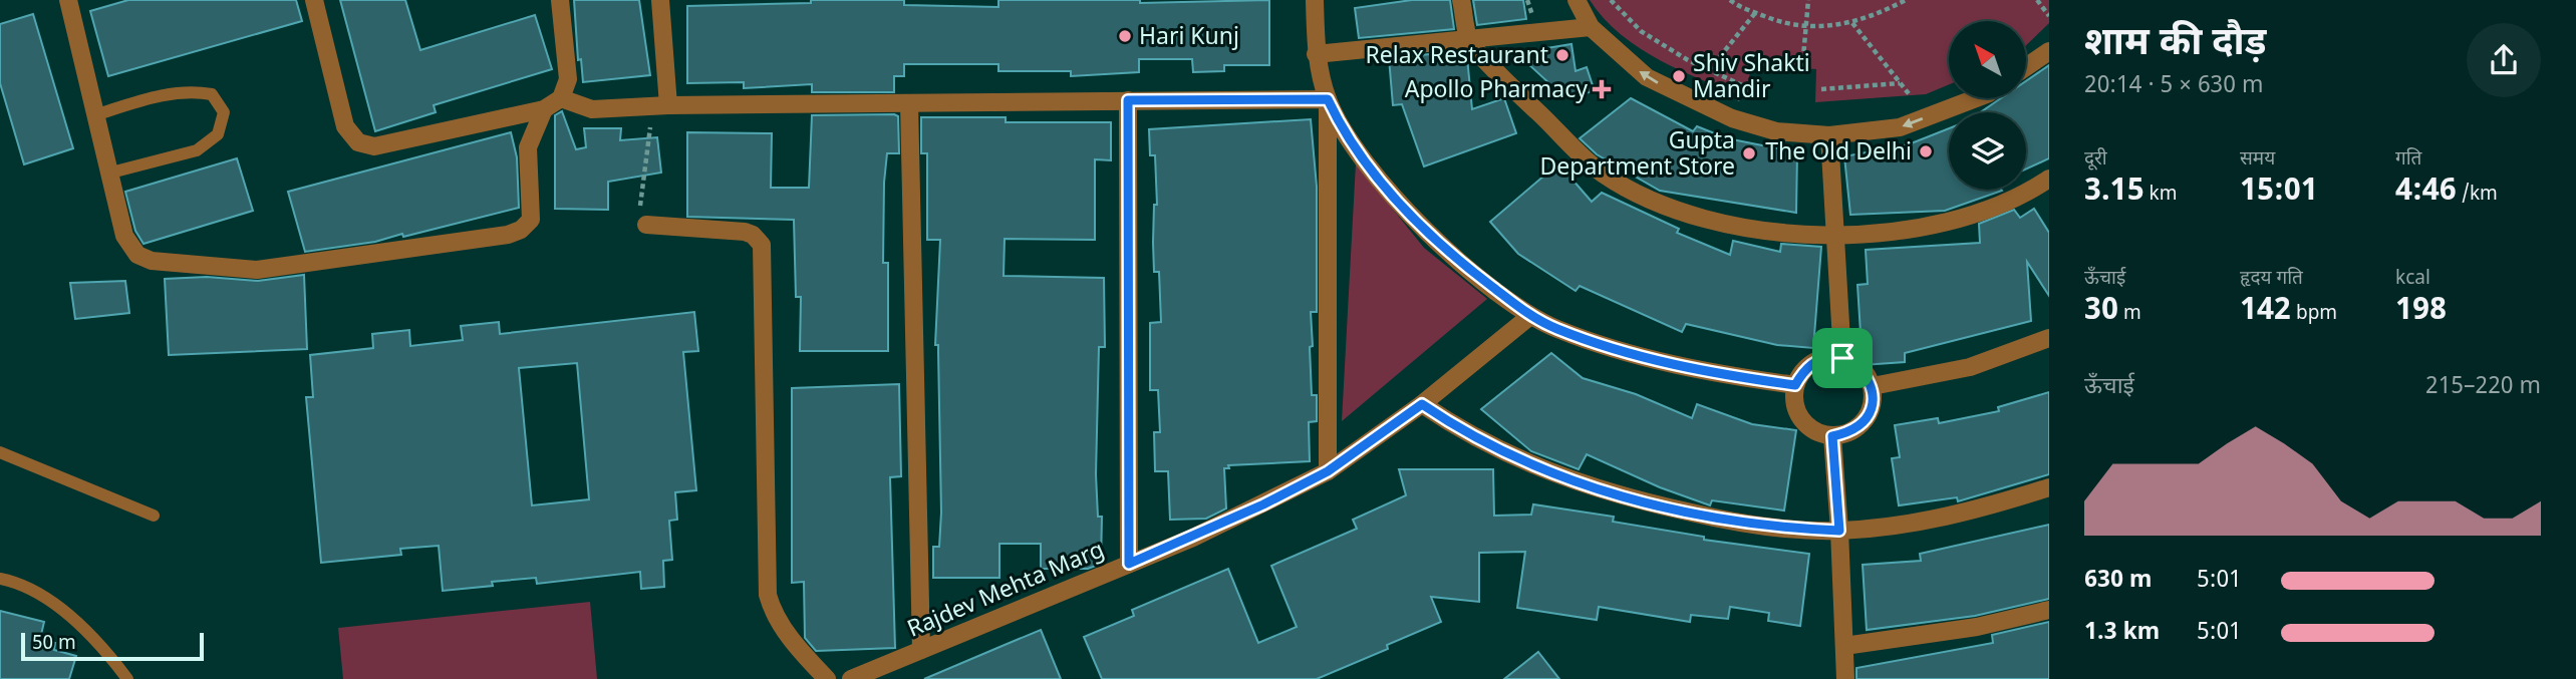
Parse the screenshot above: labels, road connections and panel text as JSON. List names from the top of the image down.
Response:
{
  "streets": {
    "street": ["Rajdev Mehta Marg"]
  },
  "places": {
    "other": [
      "Hari Kunj",
      "Relax Restaurant",
      "Shiv Shakti Mandir",
      "The Old Delhi",
      "Gupta Department Store"
    ],
    "health": ["Apollo Pharmacy"]
  },
  "scale_bar": "50 m",
  "north": "top left",
  "page": {
    "heading": ["शाम की दौड़", "20:14 · 5 × 630 m"],
    "stats": [
      ["दूरी", "3.15 km"],
      ["समय", "15:01"],
      ["गति", "4:46 /km"],
      ["ऊँचाई", "30 m"],
      ["हृदय गति", "142 bpm"],
      ["kcal", "198"]
    ],
    "chart": ["ऊँचाई", "215–220 m"],
    "list": [
      {
        "name": "630 m",
        "note": "5:01"
      },
      {
        "name": "1.3 km",
        "note": "5:01"
      }
    ],
    "scale": "50 m"
  }
}
